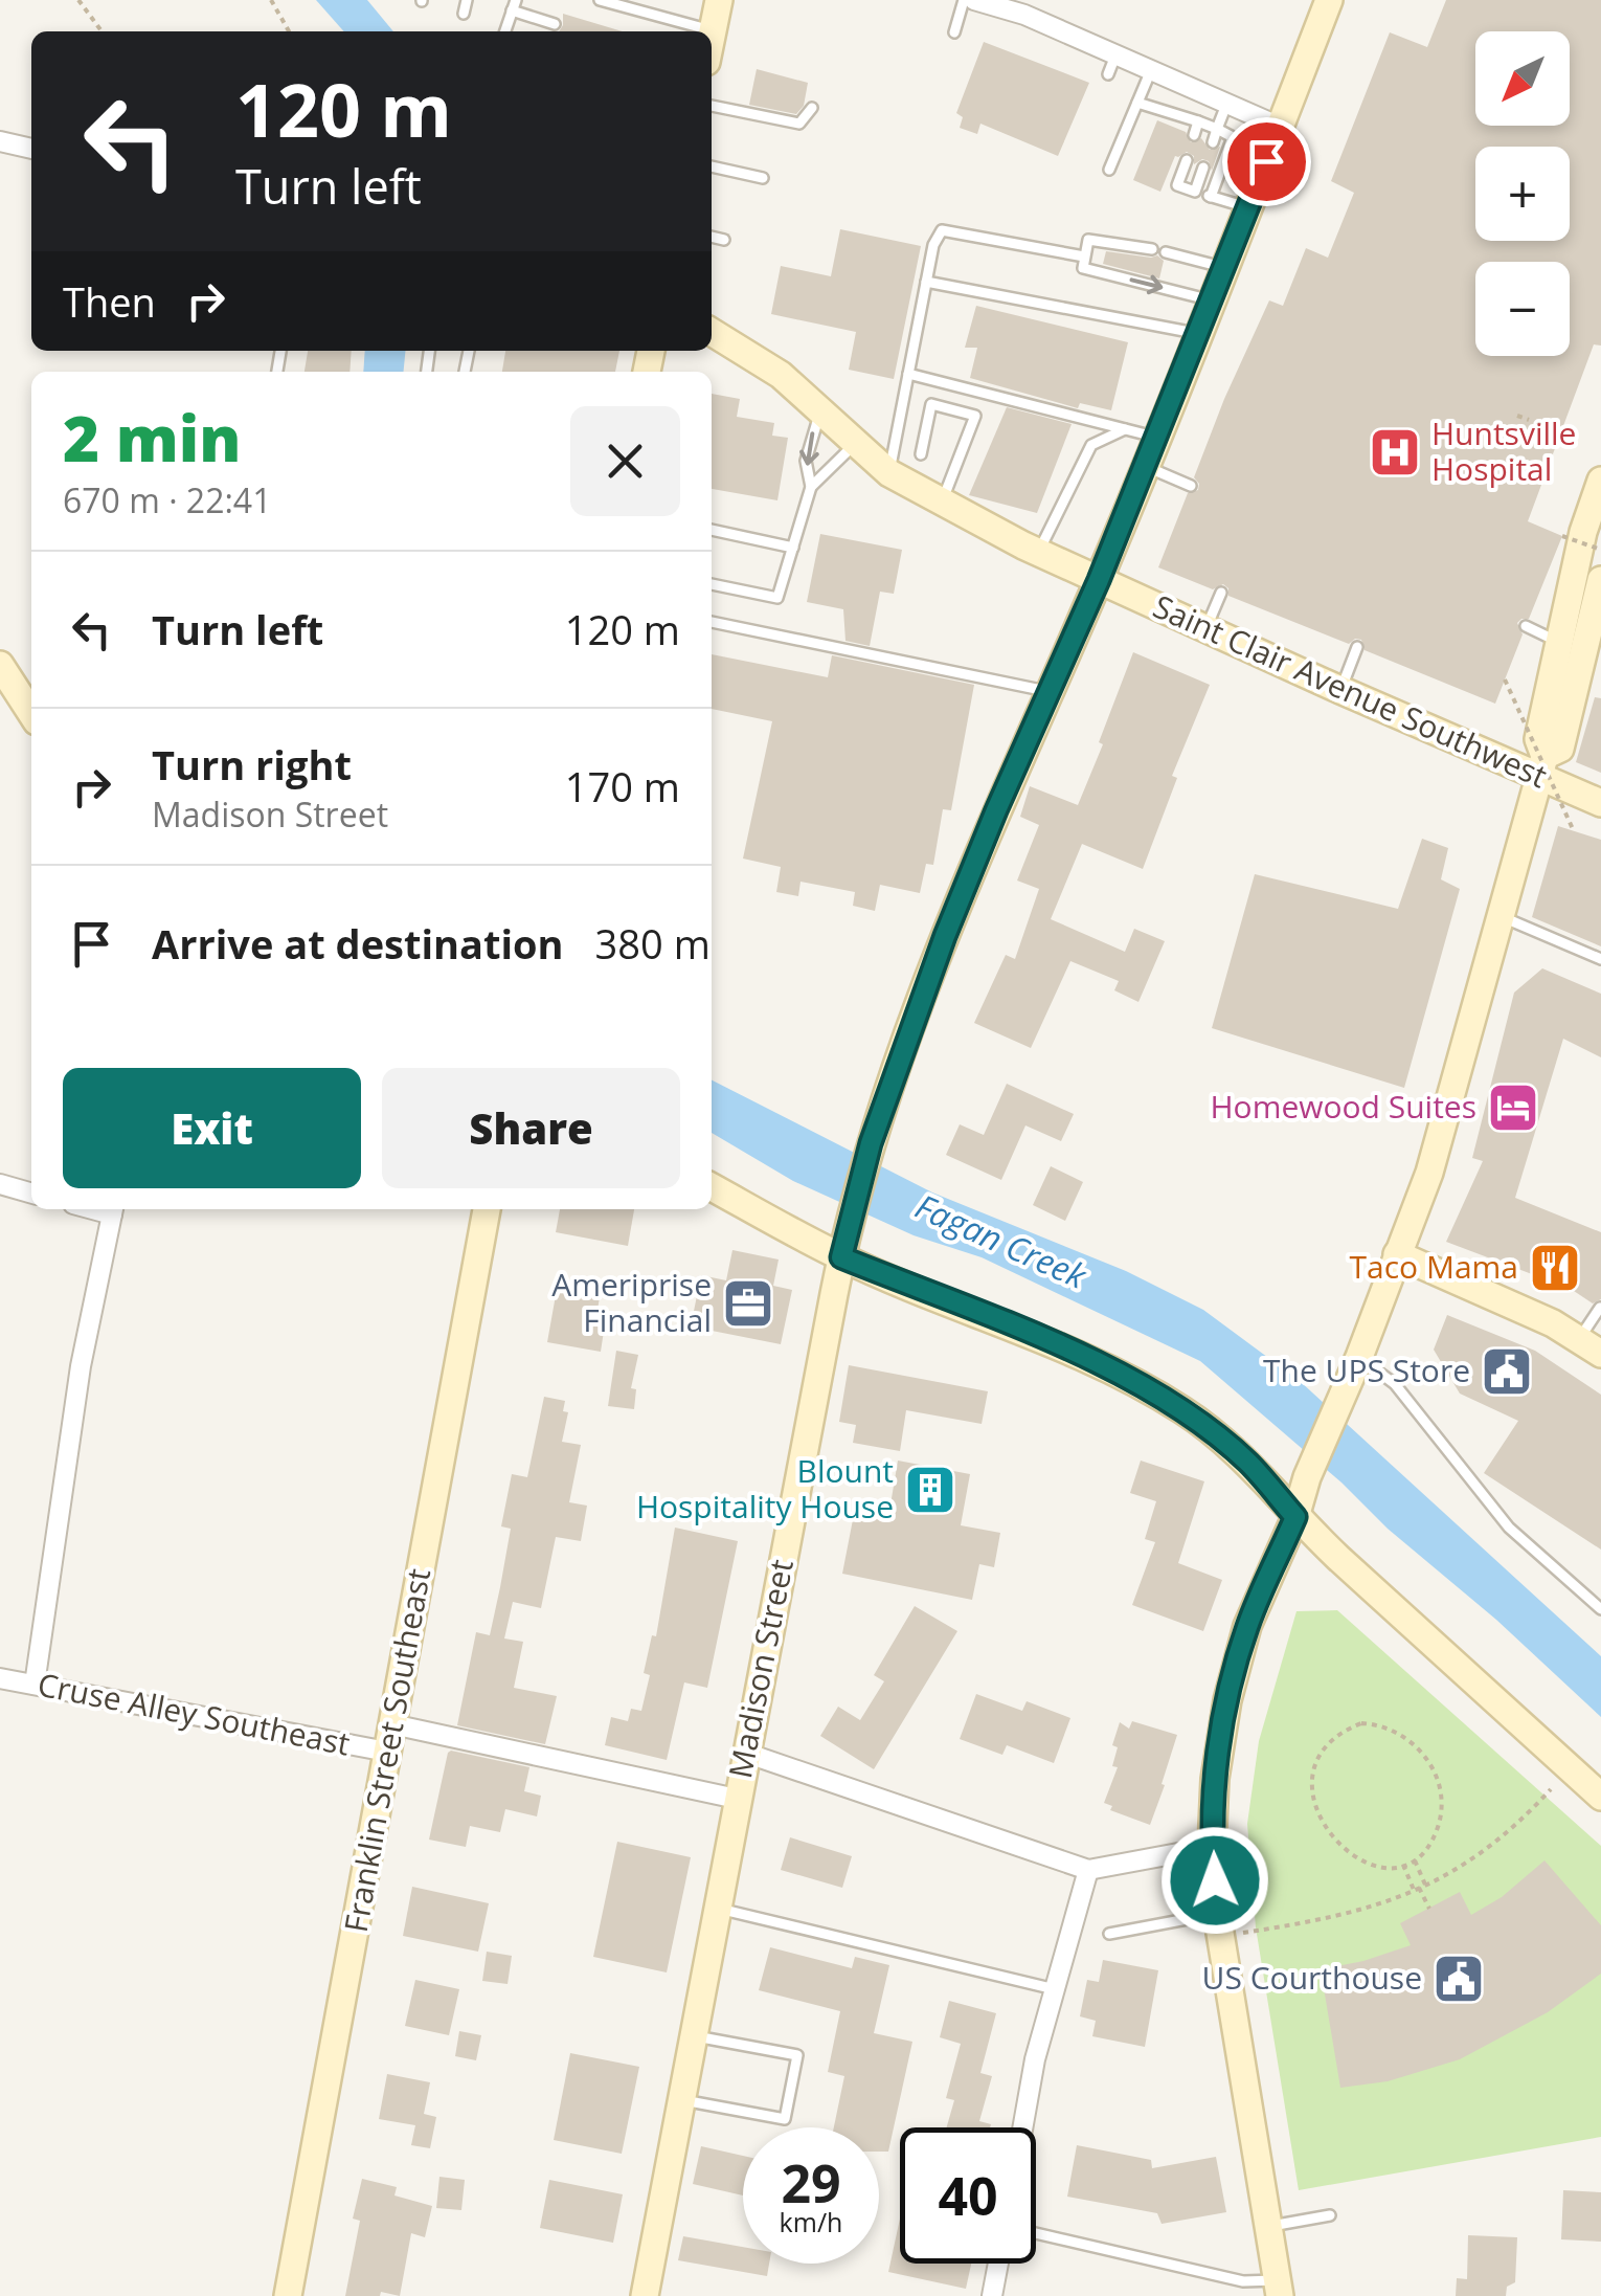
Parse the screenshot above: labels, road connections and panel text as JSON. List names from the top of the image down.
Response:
{
  "streets": {
    "street": [
      "Saint Clair Avenue Southwest",
      "Madison Street",
      "Cruse Alley Southeast",
      "Franklin Street Southeast"
    ]
  },
  "crossings": [
    ["Saint Clair Avenue Southwest", "Madison Street"],
    ["Cruse Alley Southeast", "Franklin Street Southeast"]
  ],
  "water": ["Fagan Creek"],
  "places": {
    "hospital": ["Huntsville Hospital"],
    "hotel": ["Homewood Suites"],
    "restaurant": ["Taco Mama"],
    "office": ["Ameriprise Financial"],
    "public building": ["The UPS Store", "US Courthouse"],
    "building": ["Blount Hospitality House"]
  },
  "north": "bottom left",
  "page": {
    "map_buttons": ["+", "−"],
    "turn": ["120 m", "Turn left"],
    "then": "Then",
    "heading": ["2 min", "670 m · 22:41"],
    "list": [
      {
        "name": "Turn left",
        "value": "120 m"
      },
      {
        "name": "Turn right",
        "note": "Madison Street",
        "value": "170 m"
      },
      {
        "name": "Arrive at destination",
        "value": "380 m"
      }
    ],
    "buttons": ["Exit", "Share"],
    "speed": "29 km/h",
    "limit": "40"
  }
}
